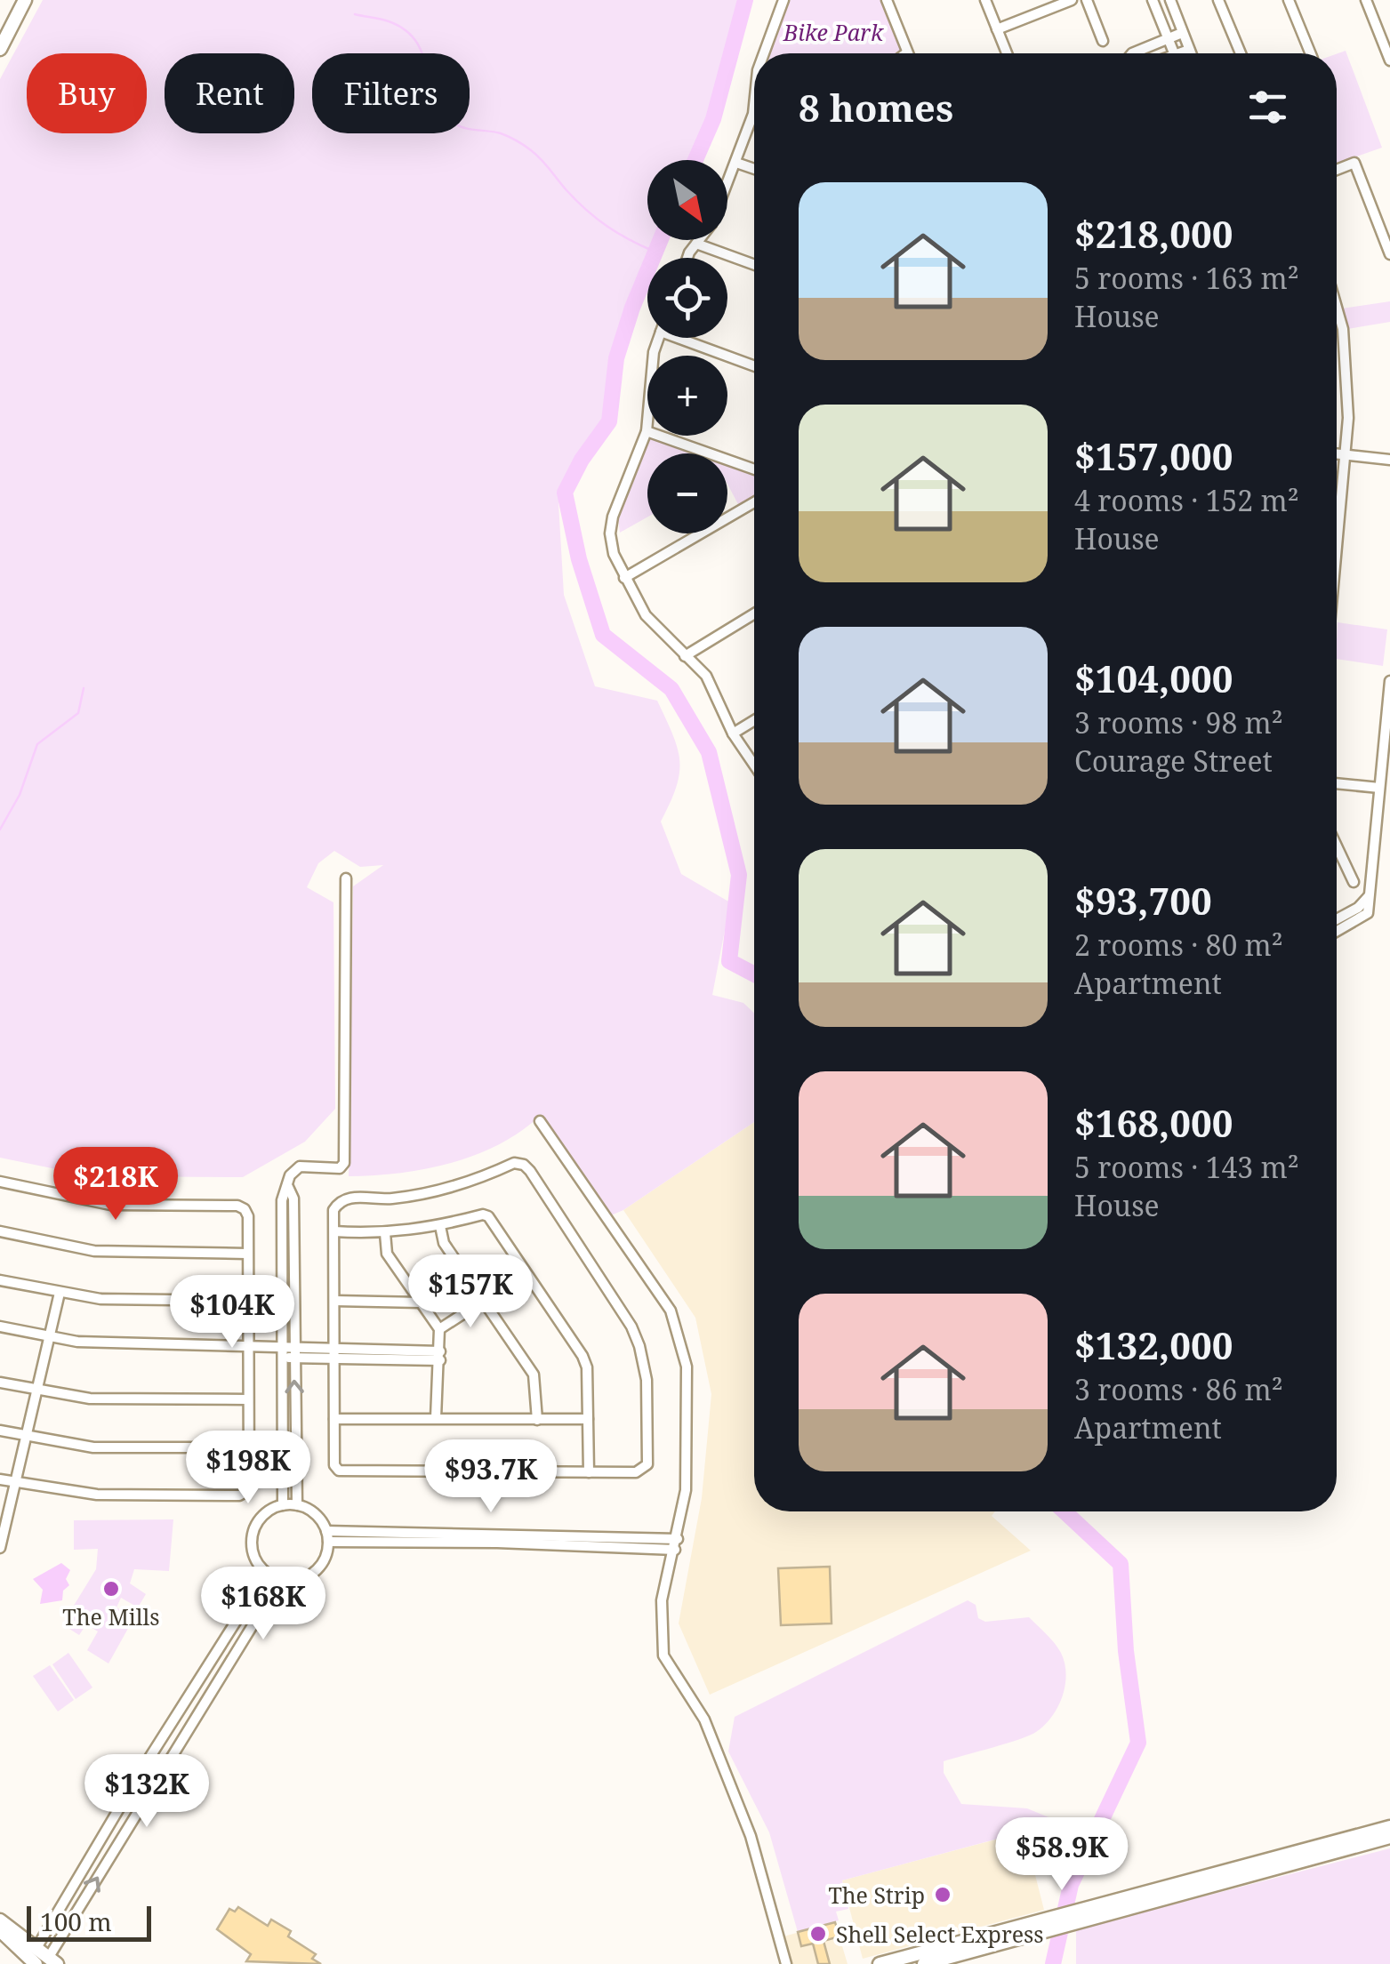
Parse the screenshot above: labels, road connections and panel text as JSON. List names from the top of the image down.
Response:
{
  "parks": ["Bike Park"],
  "places": ["The Mills", "The Strip", "Shell Select Express"],
  "scale_bar": "100 m",
  "north": "bottom right",
  "page": {
    "chip": ["Buy", "Rent", "Filters"],
    "heading": "8 homes",
    "map_buttons": ["+", "−"],
    "list": [
      {
        "name": "$218,000",
        "note": "5 rooms · 163 m² · House"
      },
      {
        "name": "$157,000",
        "note": "4 rooms · 152 m² · House"
      },
      {
        "name": "$104,000",
        "note": "3 rooms · 98 m² · Courage Street"
      },
      {
        "name": "$93,700",
        "note": "2 rooms · 80 m² · Apartment"
      },
      {
        "name": "$168,000",
        "note": "5 rooms · 143 m² · House"
      },
      {
        "name": "$132,000",
        "note": "3 rooms · 86 m² · Apartment"
      }
    ],
    "price": [
      "$218K",
      "$157K",
      "$104K",
      "$198K",
      "$93.7K",
      "$168K",
      "$132K",
      "$58.9K"
    ],
    "scale": "100 m"
  }
}
